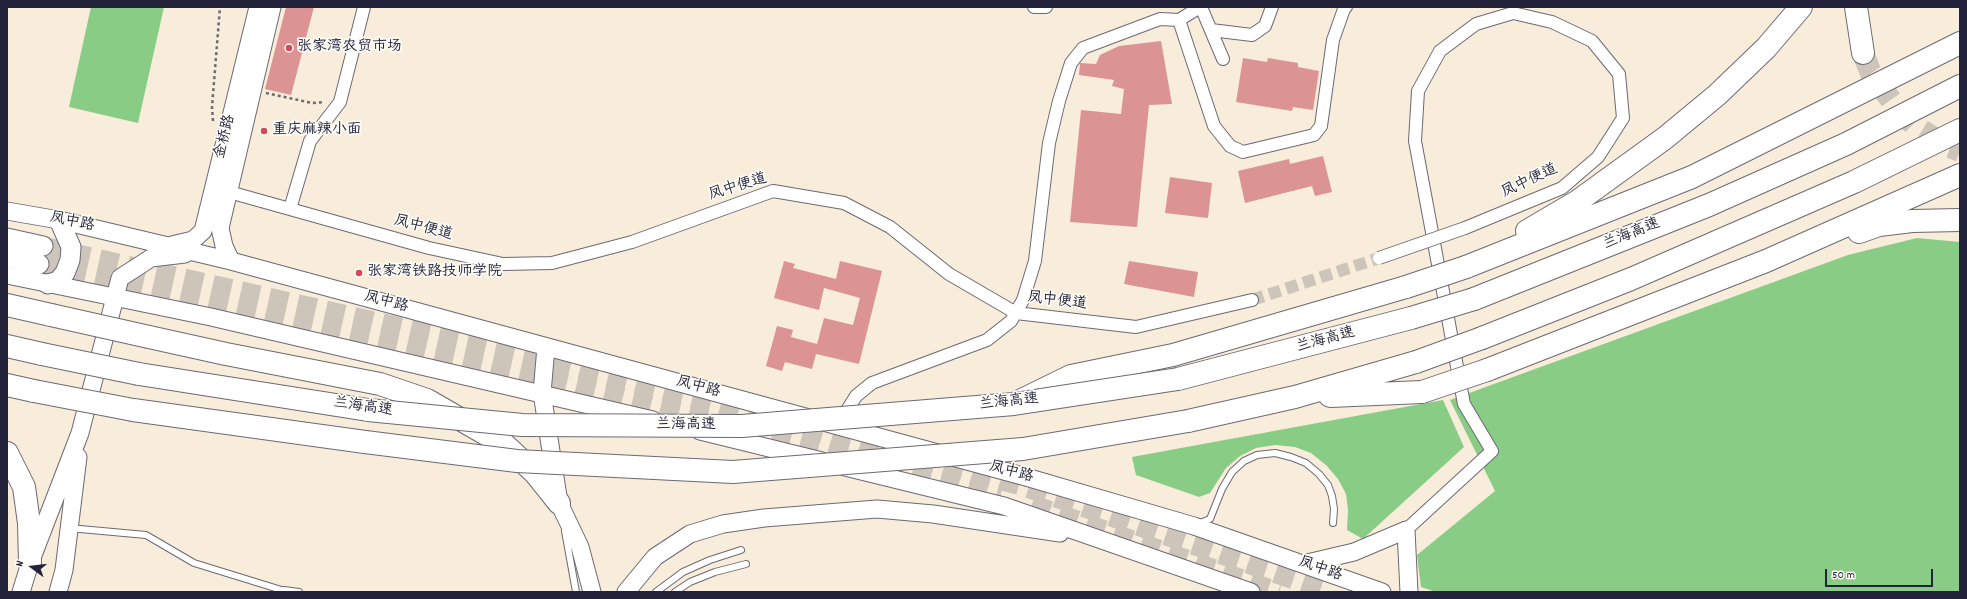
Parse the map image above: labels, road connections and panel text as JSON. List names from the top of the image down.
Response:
{
  "streets": {
    "highway": ["兰海高速"],
    "main road": ["金桥路", "凤中路"],
    "street": ["凤中便道"]
  },
  "crossings": [
    ["金桥路", "凤中便道"],
    ["金桥路", "凤中路"]
  ],
  "places": ["张家湾农贸市场", "重庆麻辣小面", "张家湾铁路技师学院"],
  "scale_bar": "50 m",
  "north": "left"
}
